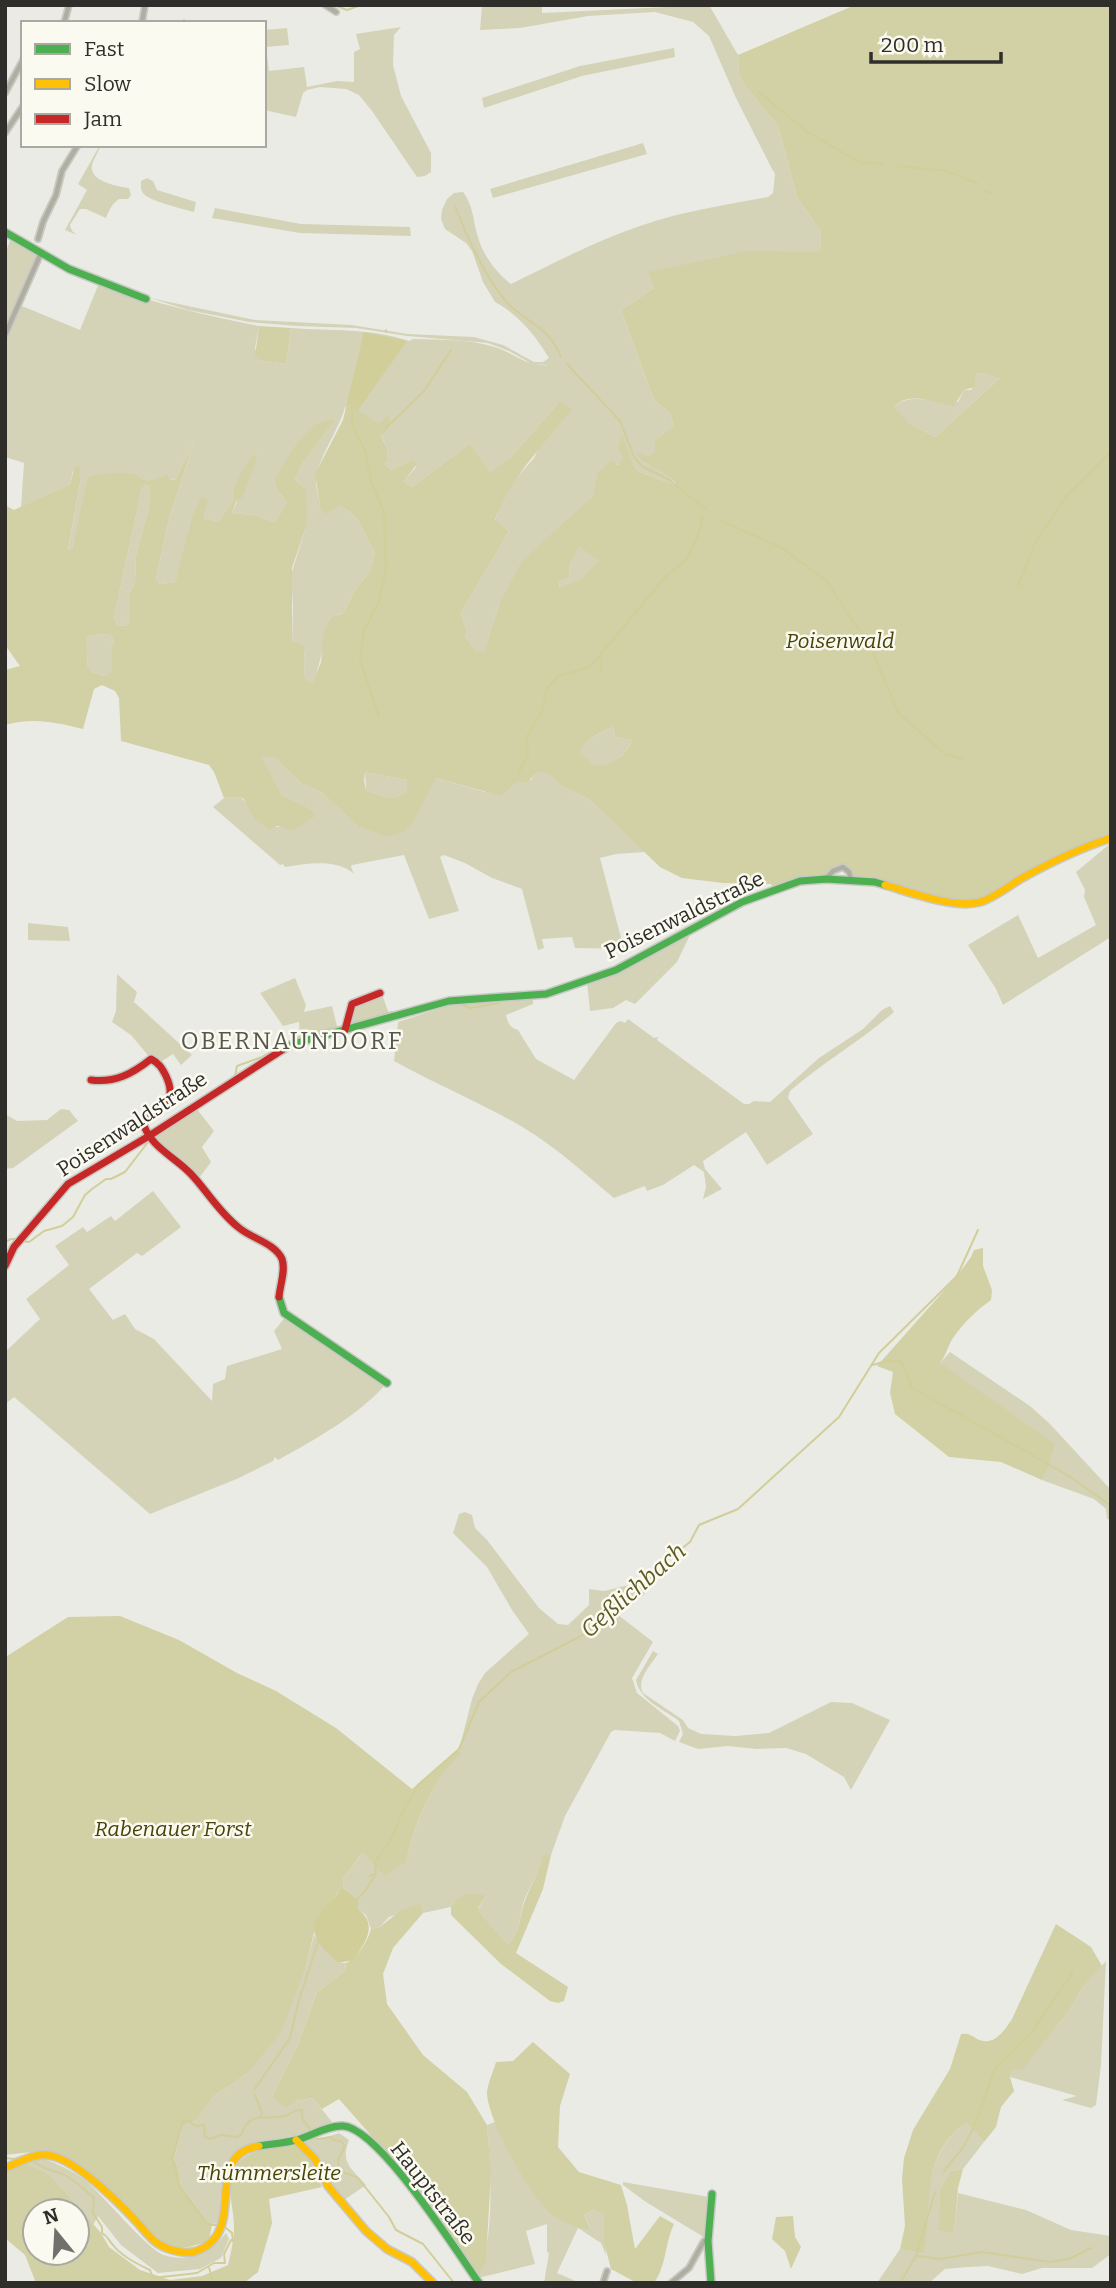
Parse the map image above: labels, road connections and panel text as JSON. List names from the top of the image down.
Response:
{
  "streets": {
    "street": ["Poisenwaldstraße", "Hauptstraße"]
  },
  "districts": ["OBERNAUNDORF"],
  "water": ["Geßlichbach"],
  "parks": ["Poisenwald", "Rabenauer Forst", "Thümmersleite"],
  "legend": ["Fast", "Slow", "Jam"],
  "scale_bar": "200 m",
  "north": "top"
}
